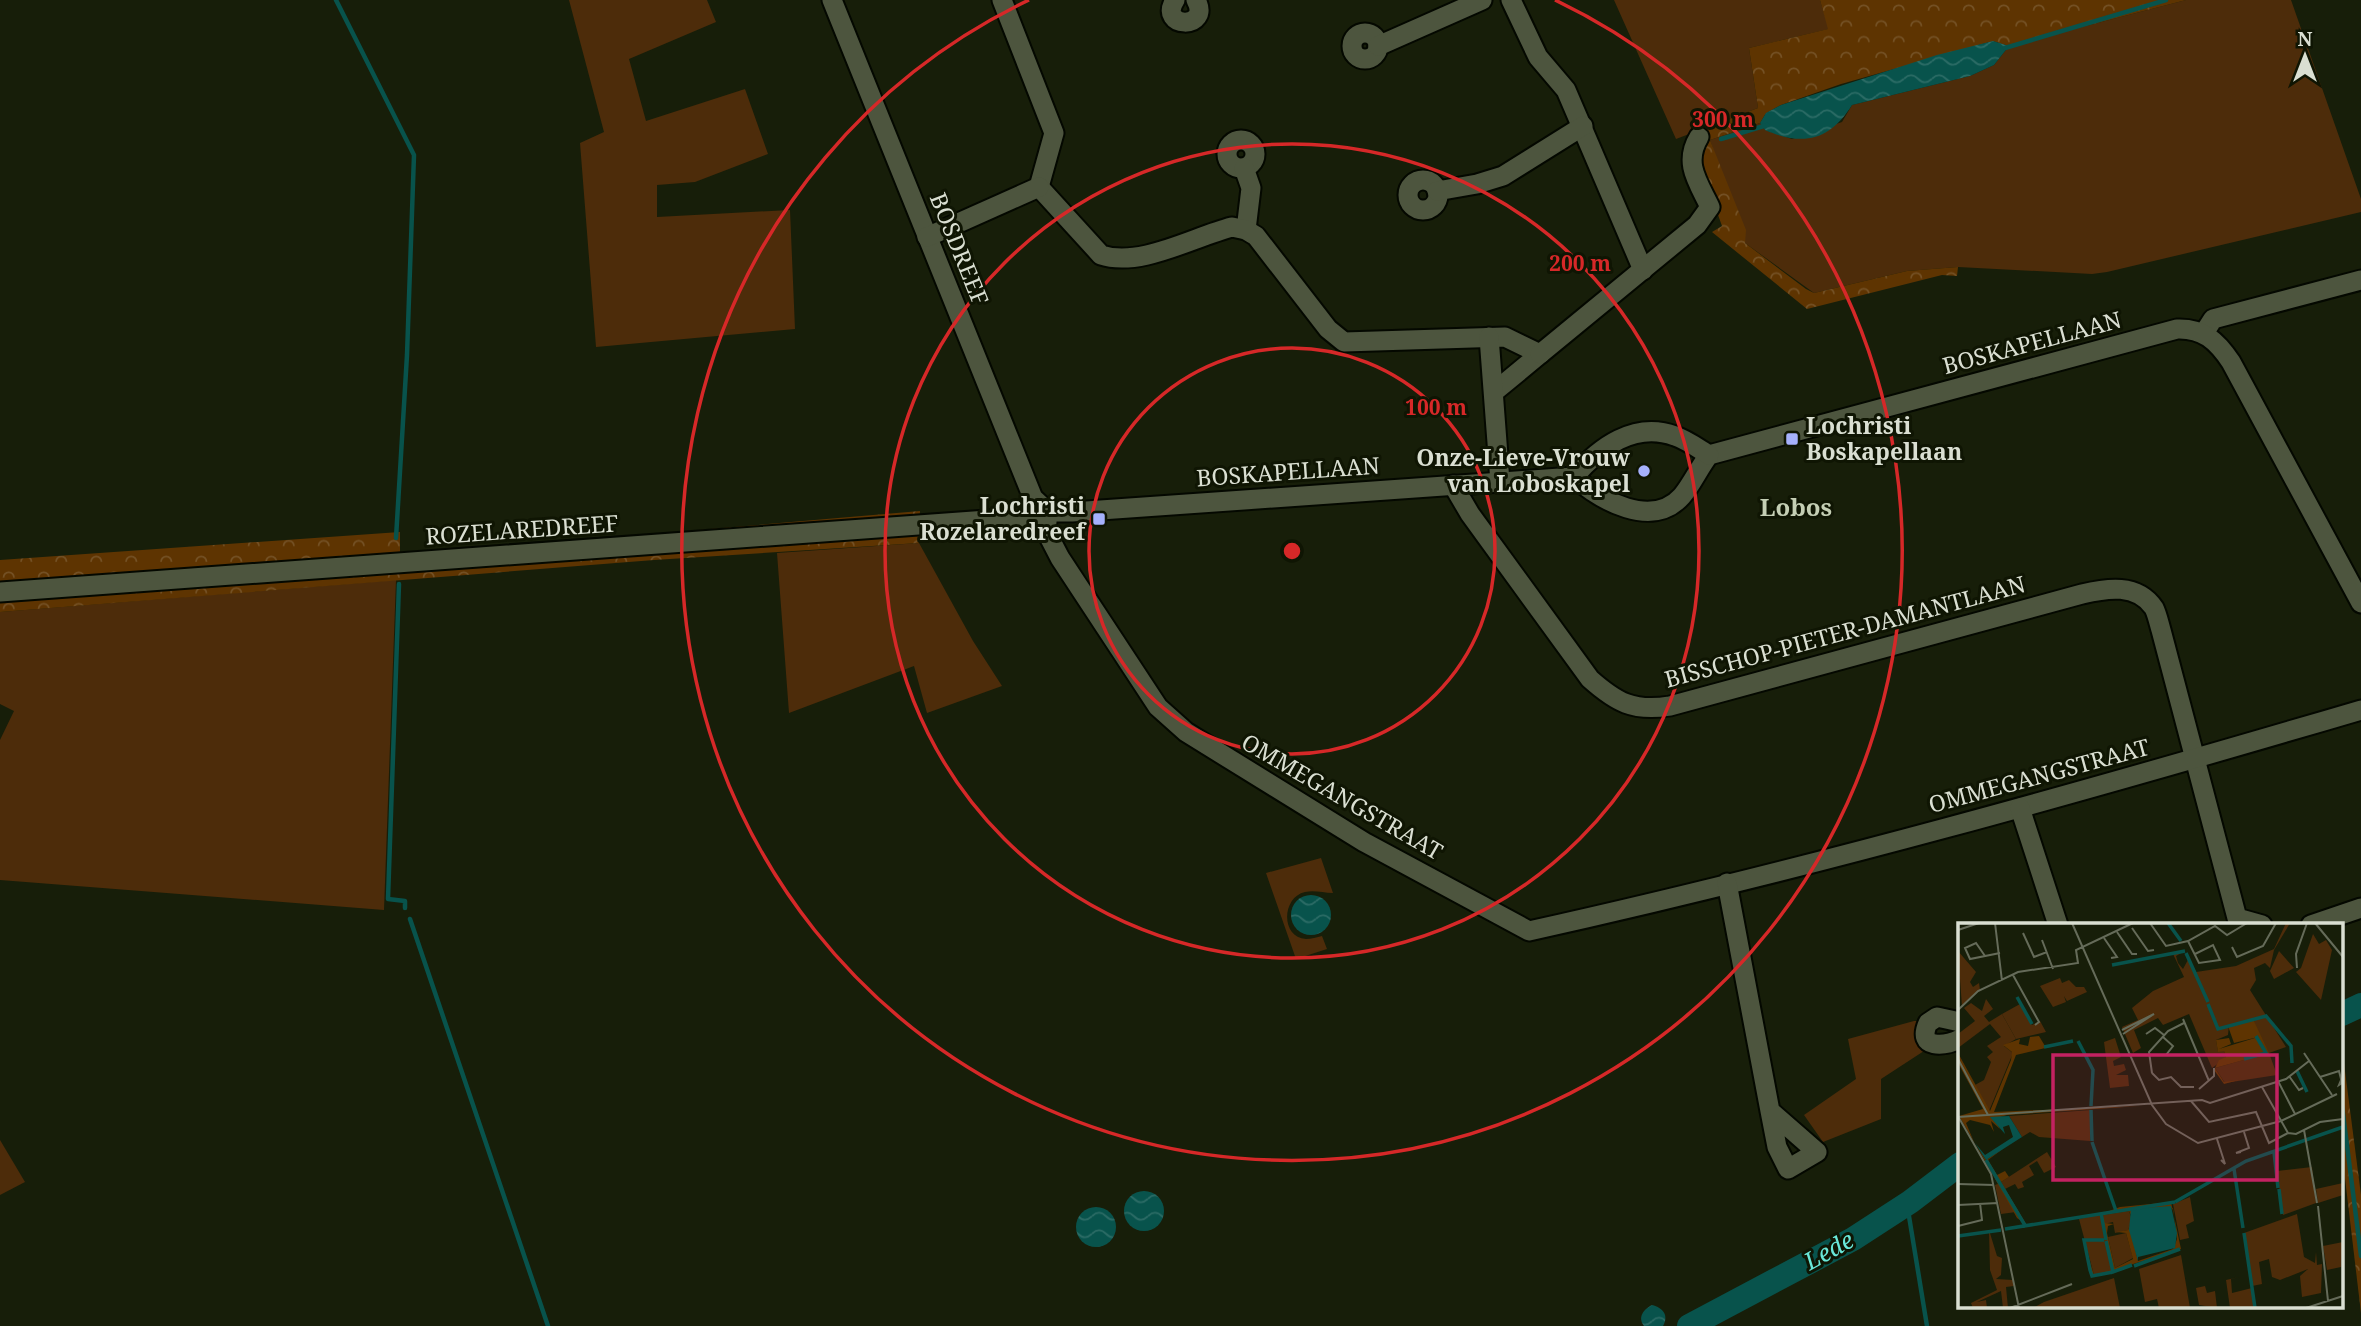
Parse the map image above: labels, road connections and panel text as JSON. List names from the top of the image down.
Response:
{
  "streets": {
    "street": [
      "BOSDREEF",
      "BOSKAPELLAAN",
      "ROZELAREDREEF",
      "BISSCHOP-PIETER-DAMANTLAAN",
      "OMMEGANGSTRAAT"
    ]
  },
  "crossings": [
    ["BOSDREEF", "BOSKAPELLAAN"],
    ["BOSDREEF", "ROZELAREDREEF"],
    ["BOSDREEF", "OMMEGANGSTRAAT"],
    ["BOSKAPELLAAN", "ROZELAREDREEF"],
    ["BOSKAPELLAAN", "BISSCHOP-PIETER-DAMANTLAAN"],
    ["BOSKAPELLAAN", "OMMEGANGSTRAAT"],
    ["ROZELAREDREEF", "OMMEGANGSTRAAT"],
    ["BISSCHOP-PIETER-DAMANTLAAN", "OMMEGANGSTRAAT"]
  ],
  "districts": ["Lobos"],
  "water": ["Lede"],
  "places": {
    "transit": ["Lochristi Boskapellaan", "Lochristi Rozelaredreef"],
    "other": ["Onze-Lieve-Vrouw van Loboskapel"]
  },
  "north": "top",
  "rings": ["300 m", "200 m", "100 m"]
}
